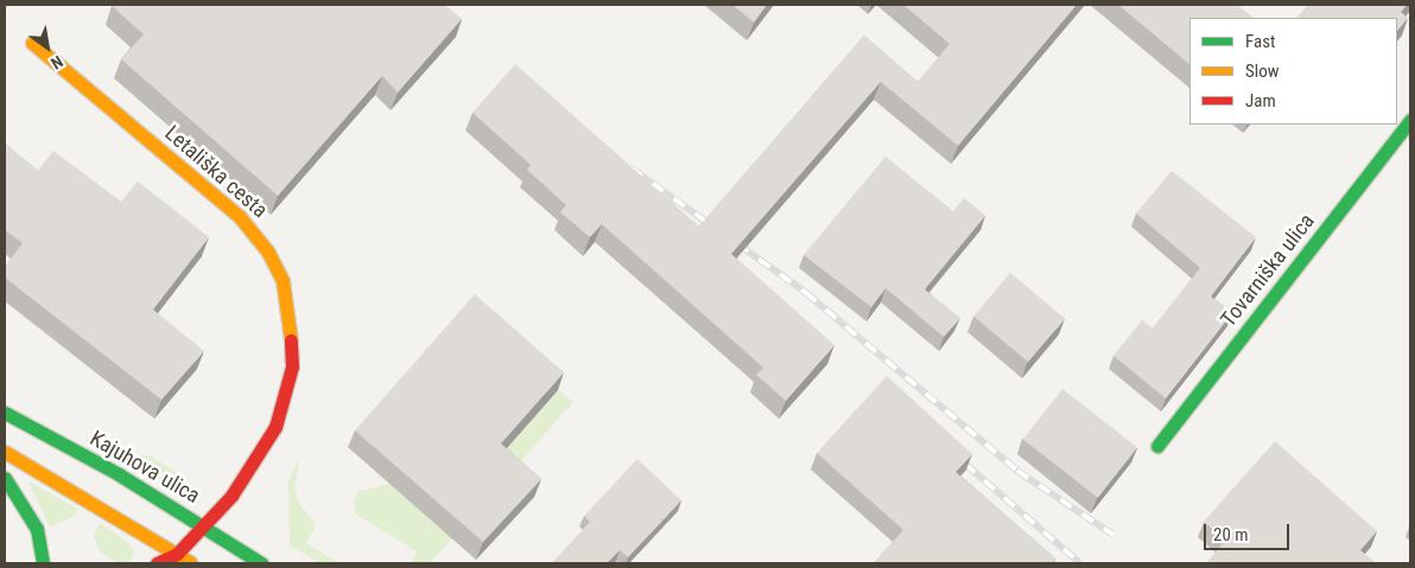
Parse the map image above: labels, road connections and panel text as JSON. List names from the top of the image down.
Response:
{
  "streets": {
    "street": ["Letališka cesta", "Tovarniška ulica", "Kajuhova ulica"]
  },
  "crossings": [
    ["Letališka cesta", "Kajuhova ulica"]
  ],
  "legend": ["Fast", "Slow", "Jam"],
  "scale_bar": "20 m",
  "north": "bottom right"
}
